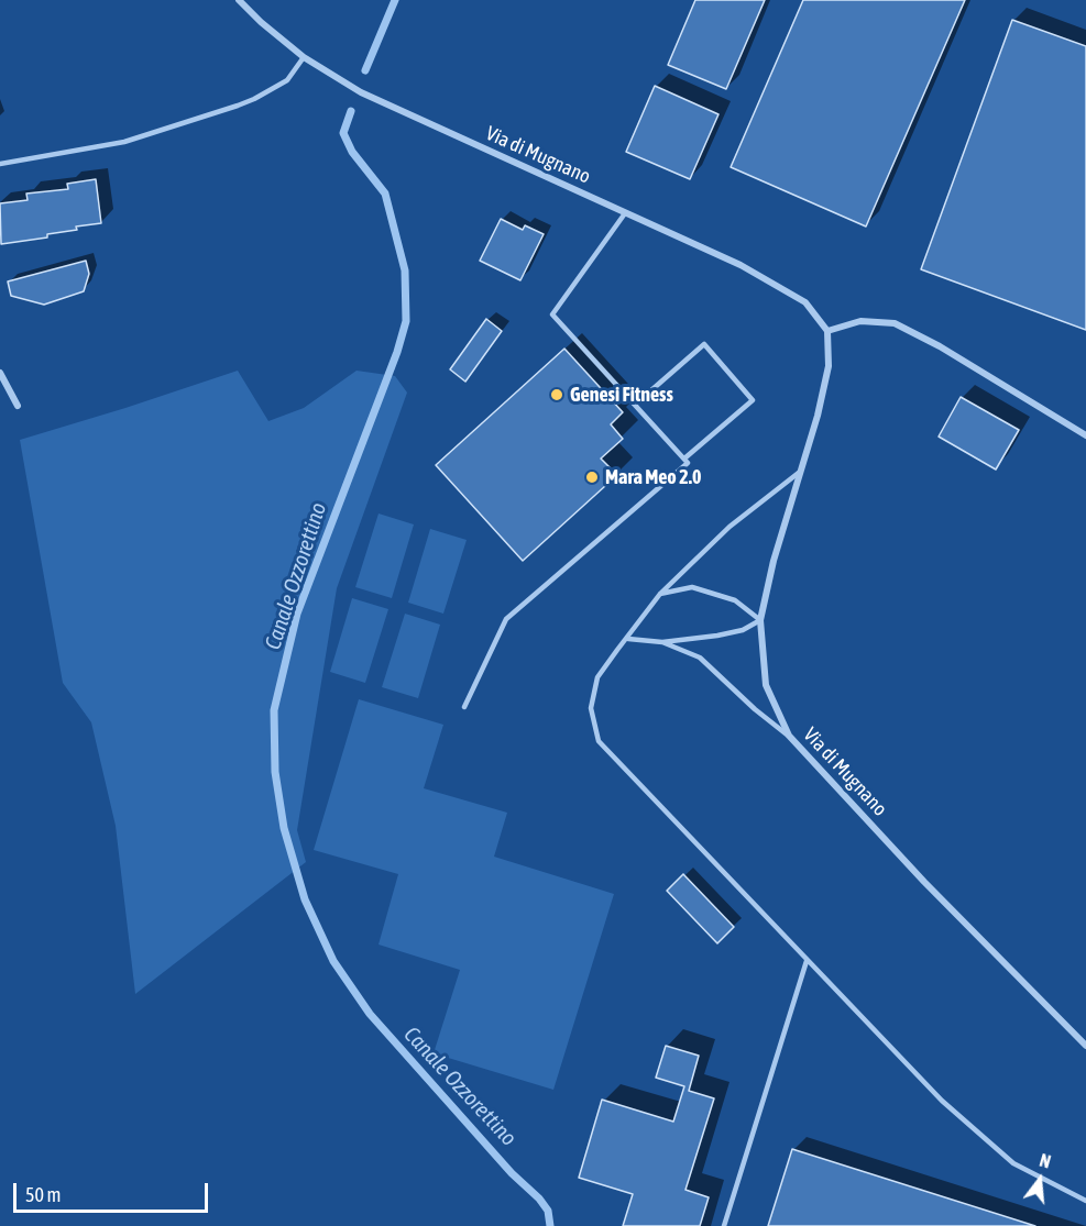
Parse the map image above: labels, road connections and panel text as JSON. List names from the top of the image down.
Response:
{
  "streets": {
    "street": ["Via di Mugnano"]
  },
  "water": ["Canale Ozzorettino"],
  "places": ["Genesi Fitness", "Mara Meo 2.0"],
  "scale_bar": "50 m",
  "north": "top"
}
